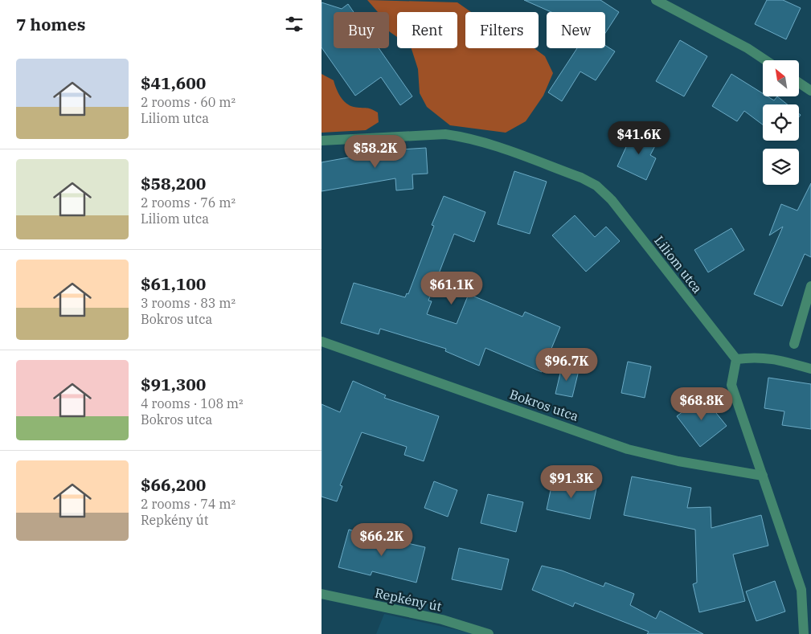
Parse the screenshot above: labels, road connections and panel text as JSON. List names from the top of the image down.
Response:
{
  "streets": {
    "street": ["Liliom utca", "Bokros utca", "Repkény út"]
  },
  "north": "top left",
  "page": {
    "heading": "7 homes",
    "chip": [
      "Buy",
      "Rent",
      "Filters",
      "New"
    ],
    "list": [
      {
        "name": "$41,600",
        "note": "2 rooms · 60 m² · Liliom utca"
      },
      {
        "name": "$58,200",
        "note": "2 rooms · 76 m² · Liliom utca"
      },
      {
        "name": "$61,100",
        "note": "3 rooms · 83 m² · Bokros utca"
      },
      {
        "name": "$91,300",
        "note": "4 rooms · 108 m² · Bokros utca"
      },
      {
        "name": "$66,200",
        "note": "2 rooms · 74 m² · Repkény út"
      }
    ],
    "price": [
      "$41.6K",
      "$58.2K",
      "$61.1K",
      "$96.7K",
      "$68.8K",
      "$91.3K",
      "$66.2K"
    ]
  }
}
